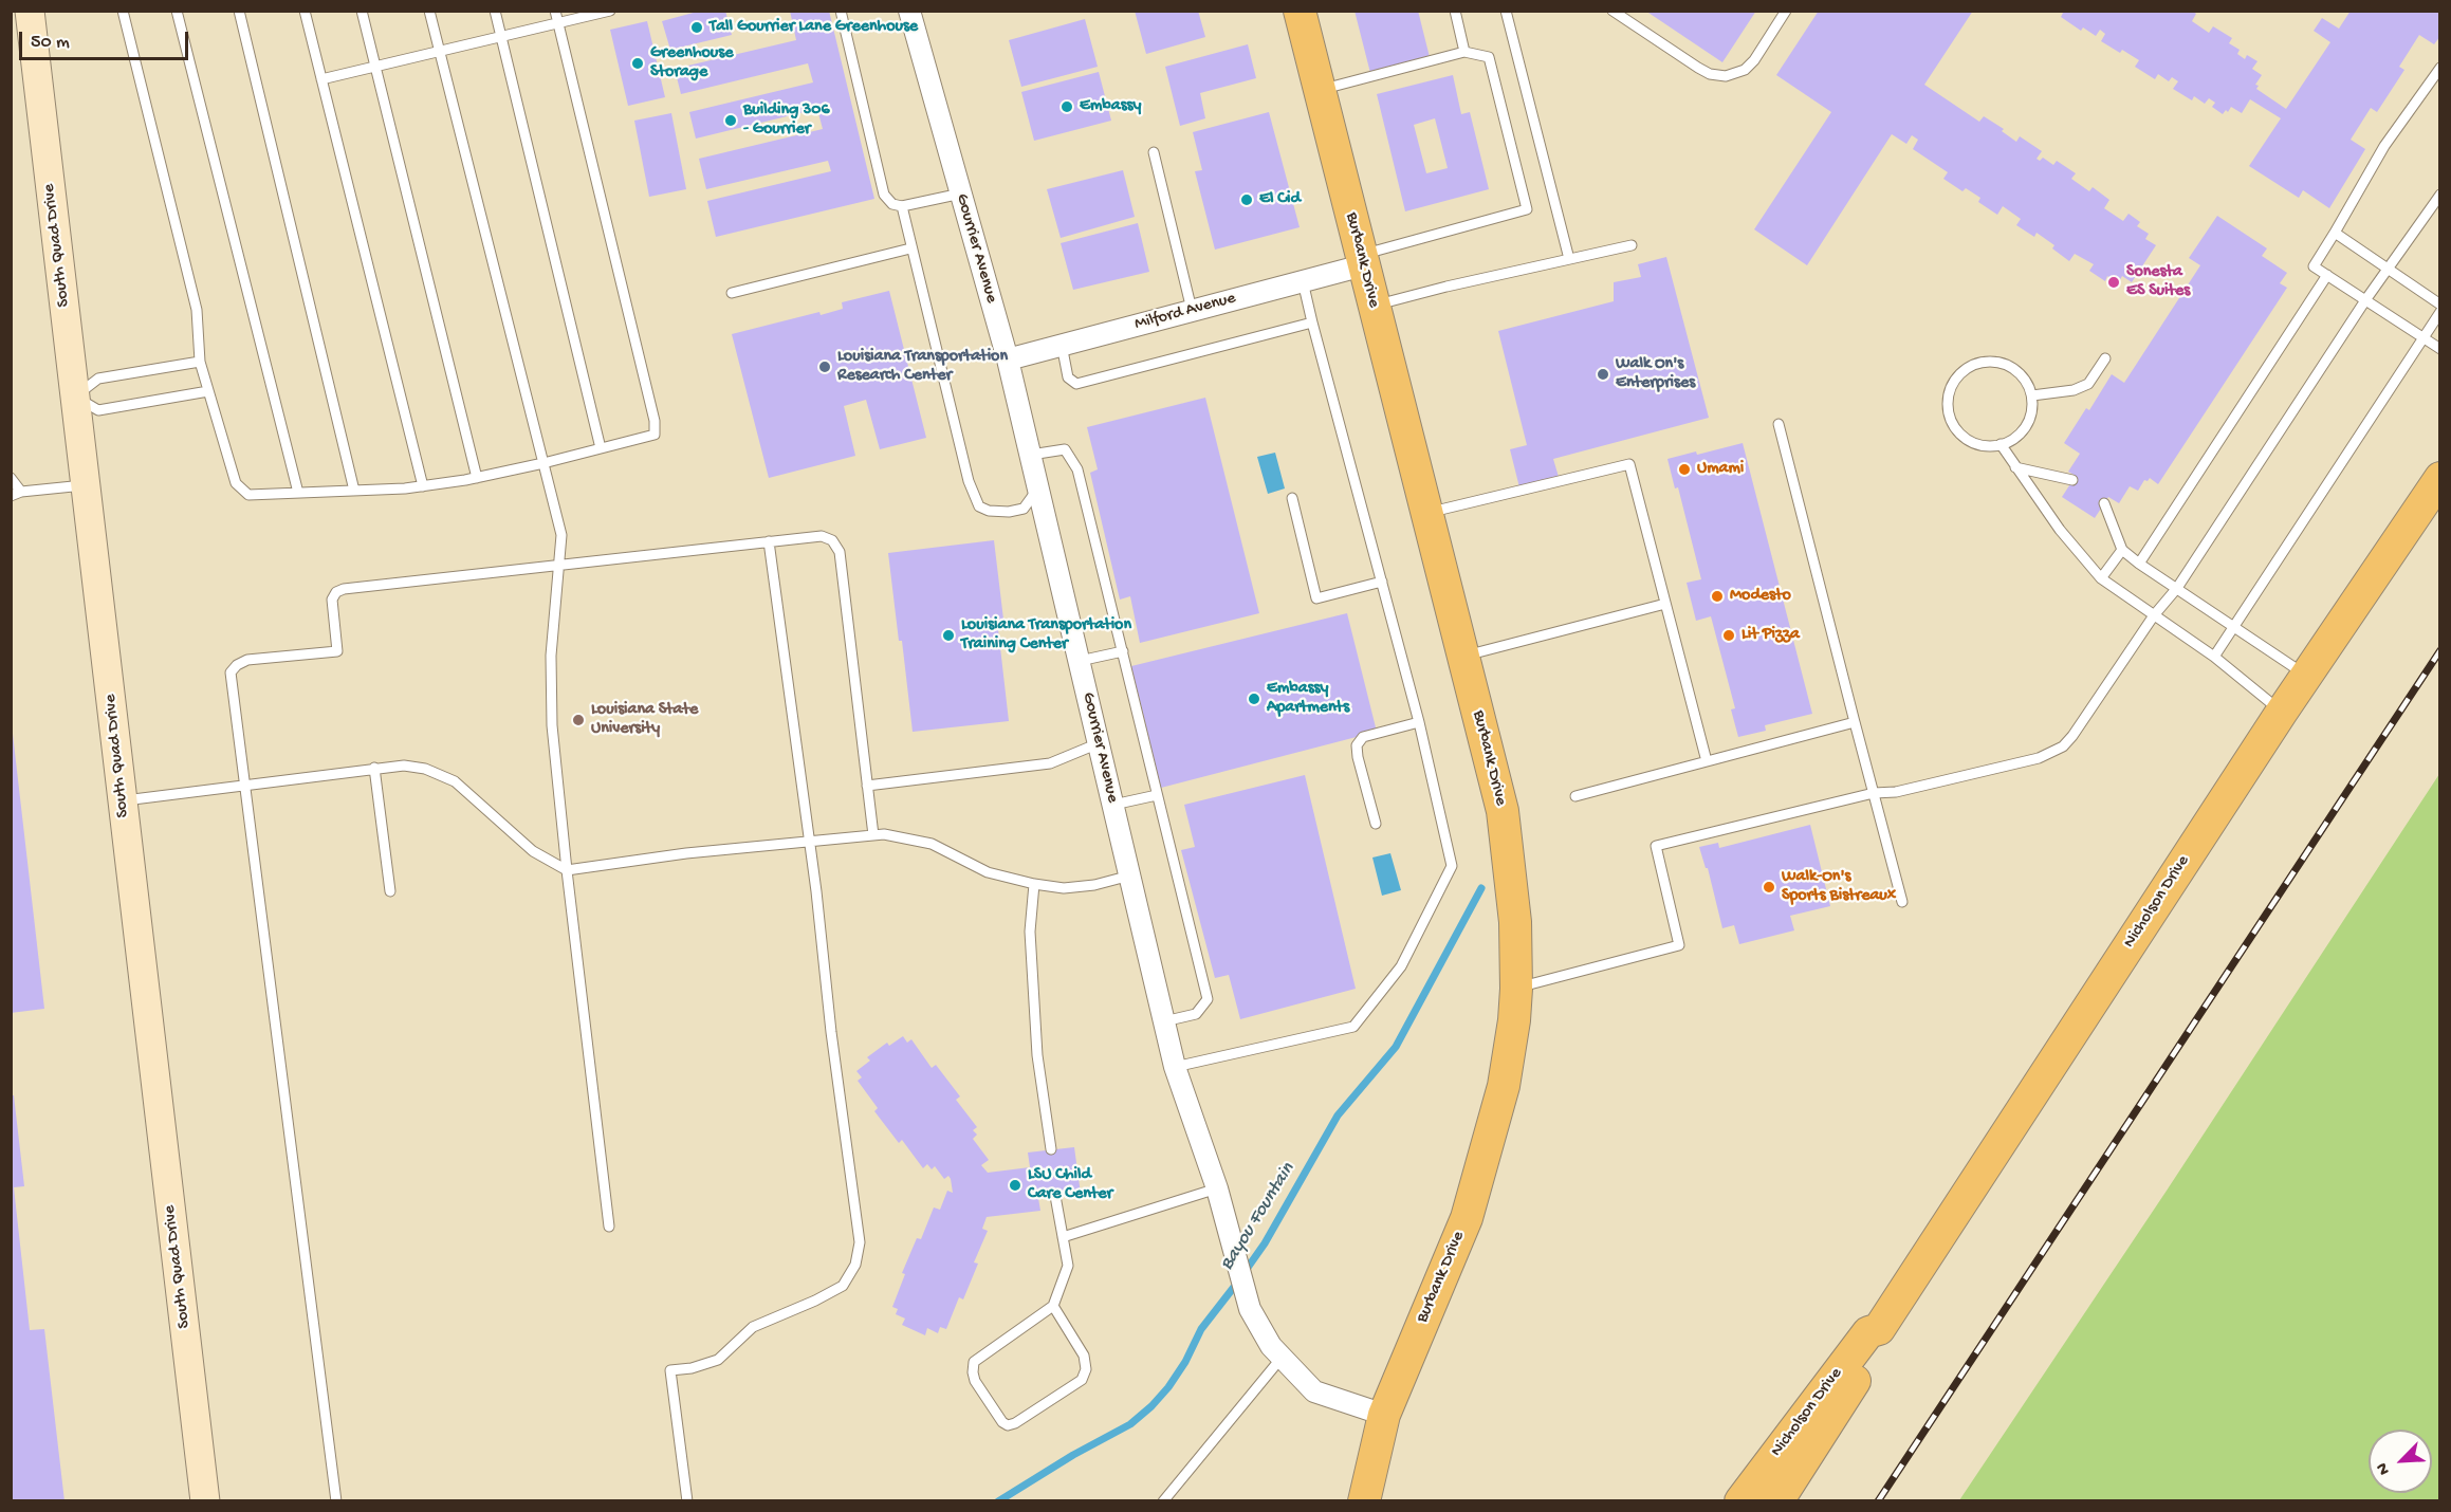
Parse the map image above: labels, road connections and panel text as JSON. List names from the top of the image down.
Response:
{
  "streets": {
    "main road": ["Burbank Drive", "Nicholson Drive"],
    "street": ["South Quad Drive", "Gourrier Avenue", "Milford Avenue"]
  },
  "crossings": [
    ["Gourrier Avenue", "Burbank Drive"],
    ["Gourrier Avenue", "Milford Avenue"],
    ["Burbank Drive", "Milford Avenue"]
  ],
  "water": ["Bayou Fountain"],
  "places": [
    "Tall Gourrier Lane Greenhouse",
    "Greenhouse Storage",
    "Embassy",
    "Building 306 - Gourrier",
    "El Cid",
    "Sonesta ES Suites",
    "Louisiana Transportation Research Center",
    "Walk On's Enterprises",
    "Umami",
    "Modesto",
    "Louisiana Transportation Training Center",
    "Lit Pizza",
    "Embassy Apartments",
    "Louisiana State University",
    "Walk-On's Sports Bistreaux",
    "LSU Child Care Center"
  ],
  "scale_bar": "50 m",
  "north": "bottom left"
}
